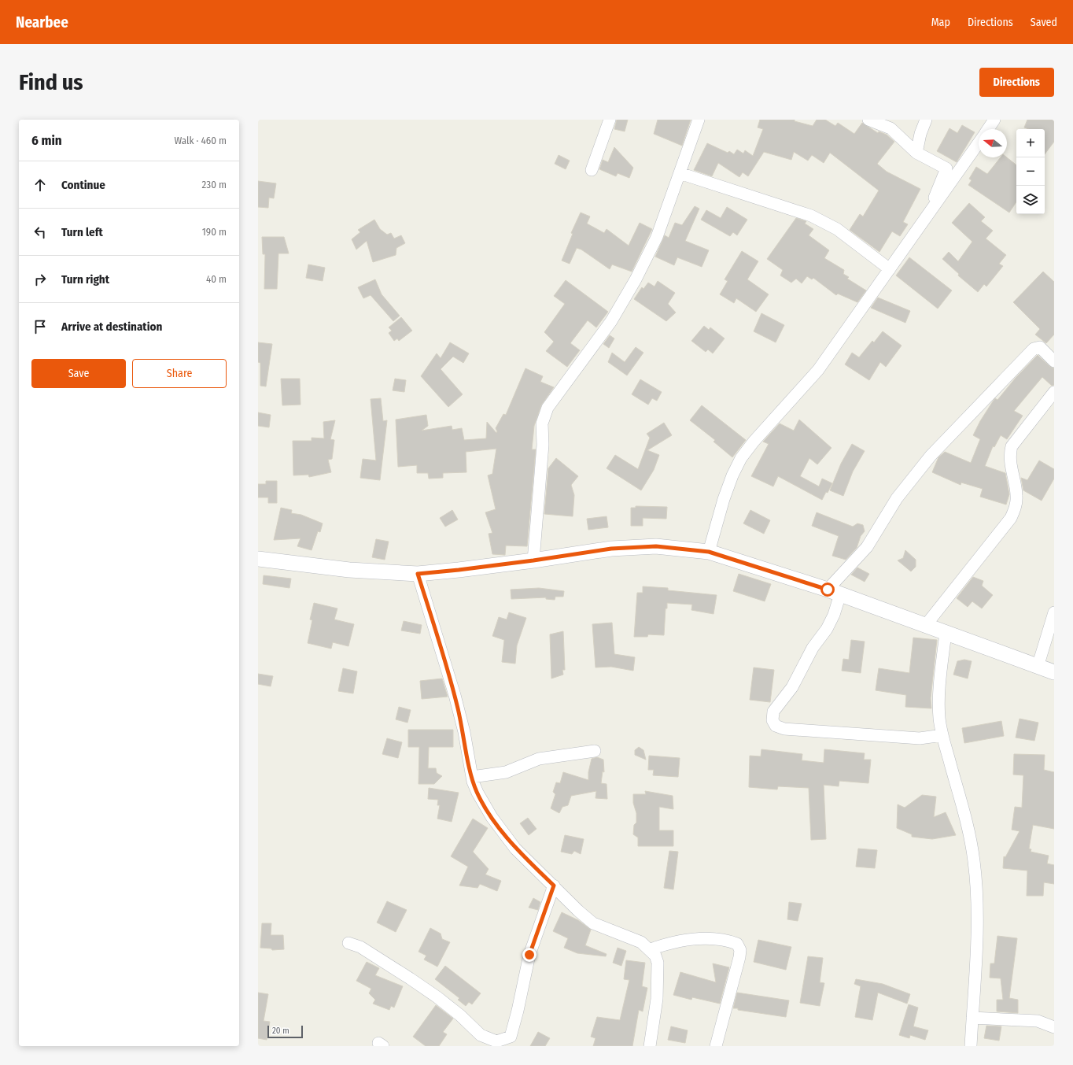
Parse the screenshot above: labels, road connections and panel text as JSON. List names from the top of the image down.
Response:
{
  "scale_bar": "20 m",
  "north": "left",
  "page": {
    "header": "Nearbee",
    "nav": ["Map", "Directions", "Saved"],
    "buttons": [
      "Directions",
      ["Save", "Share"]
    ],
    "title": "Find us",
    "heading": ["6 min", "Walk · 460 m"],
    "map_buttons": ["+", "−"],
    "list": [
      ["Continue", "230 m"],
      ["Turn left", "190 m"],
      ["Turn right", "40 m"],
      "Arrive at destination"
    ],
    "scale": "20 m"
  }
}
